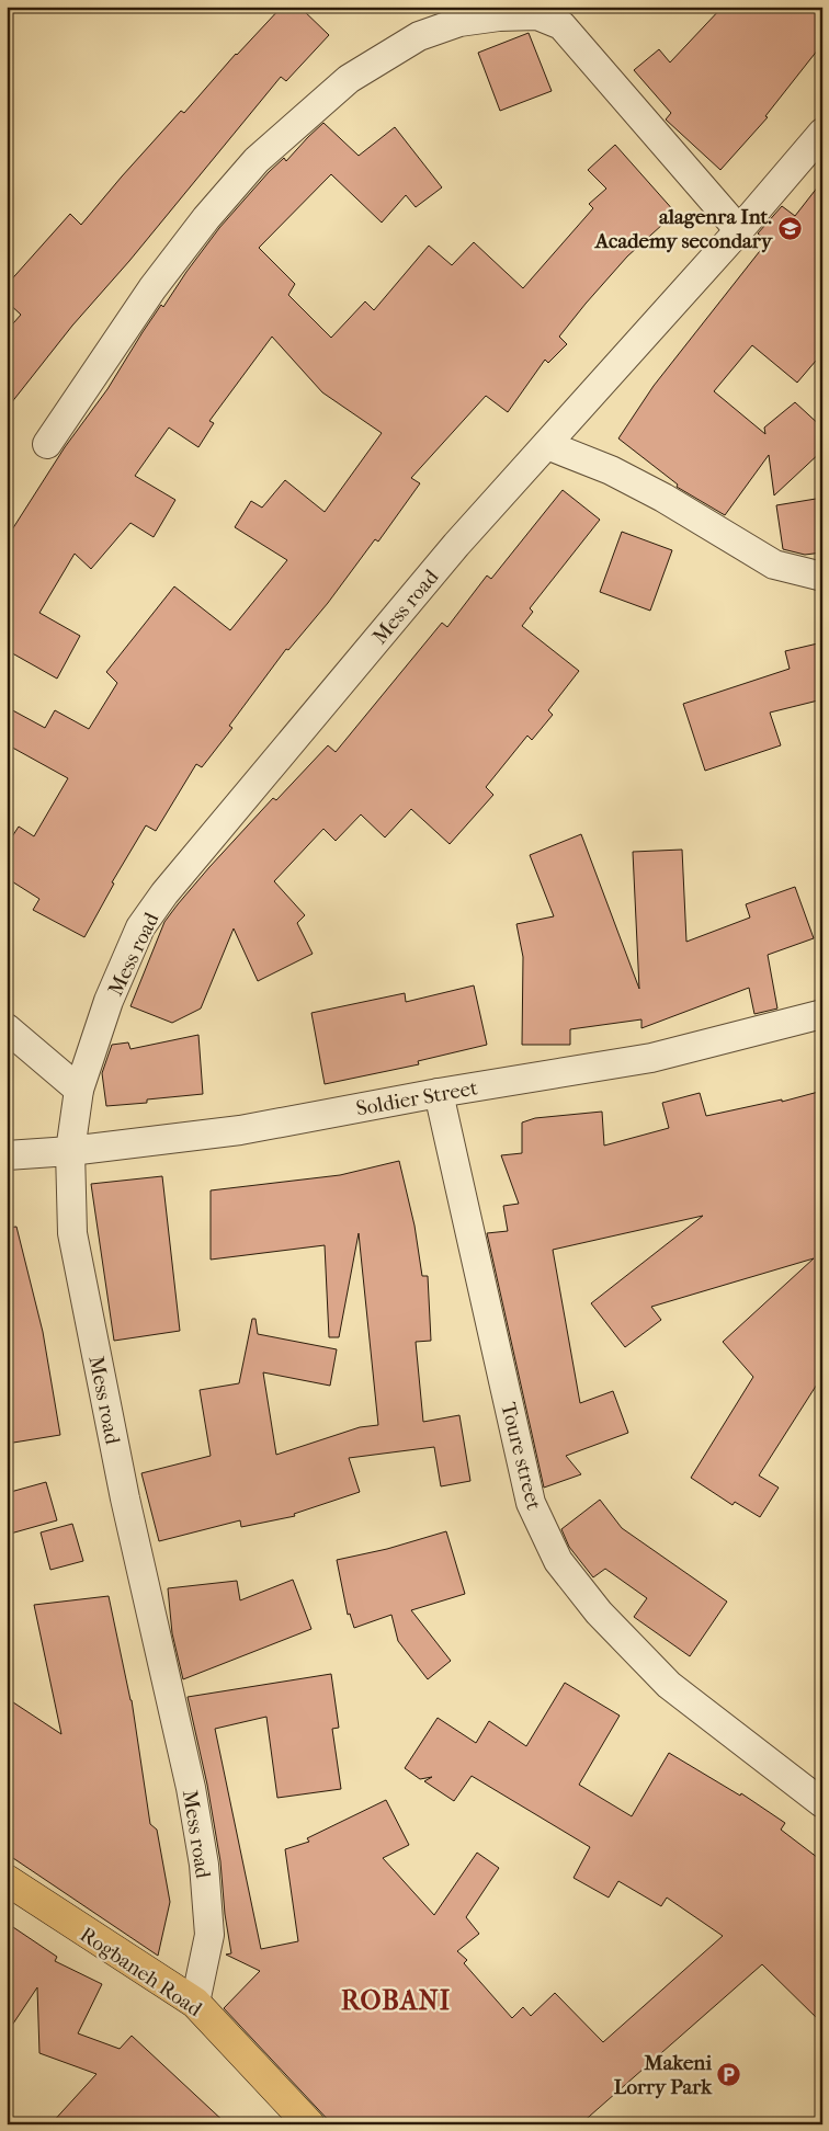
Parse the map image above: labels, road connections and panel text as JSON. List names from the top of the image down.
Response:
{
  "streets": {
    "main road": ["Rogbaneh Road"],
    "street": ["Mess road", "Soldier Street", "Toure street"]
  },
  "crossings": [
    ["Mess road", "Soldier Street"],
    ["Mess road", "Rogbaneh Road"],
    ["Soldier Street", "Toure street"]
  ],
  "districts": ["ROBANI"],
  "places": {
    "school or university": ["alagenra Int. Academy secondary"],
    "parking": ["Makeni Lorry Park"]
  }
}
